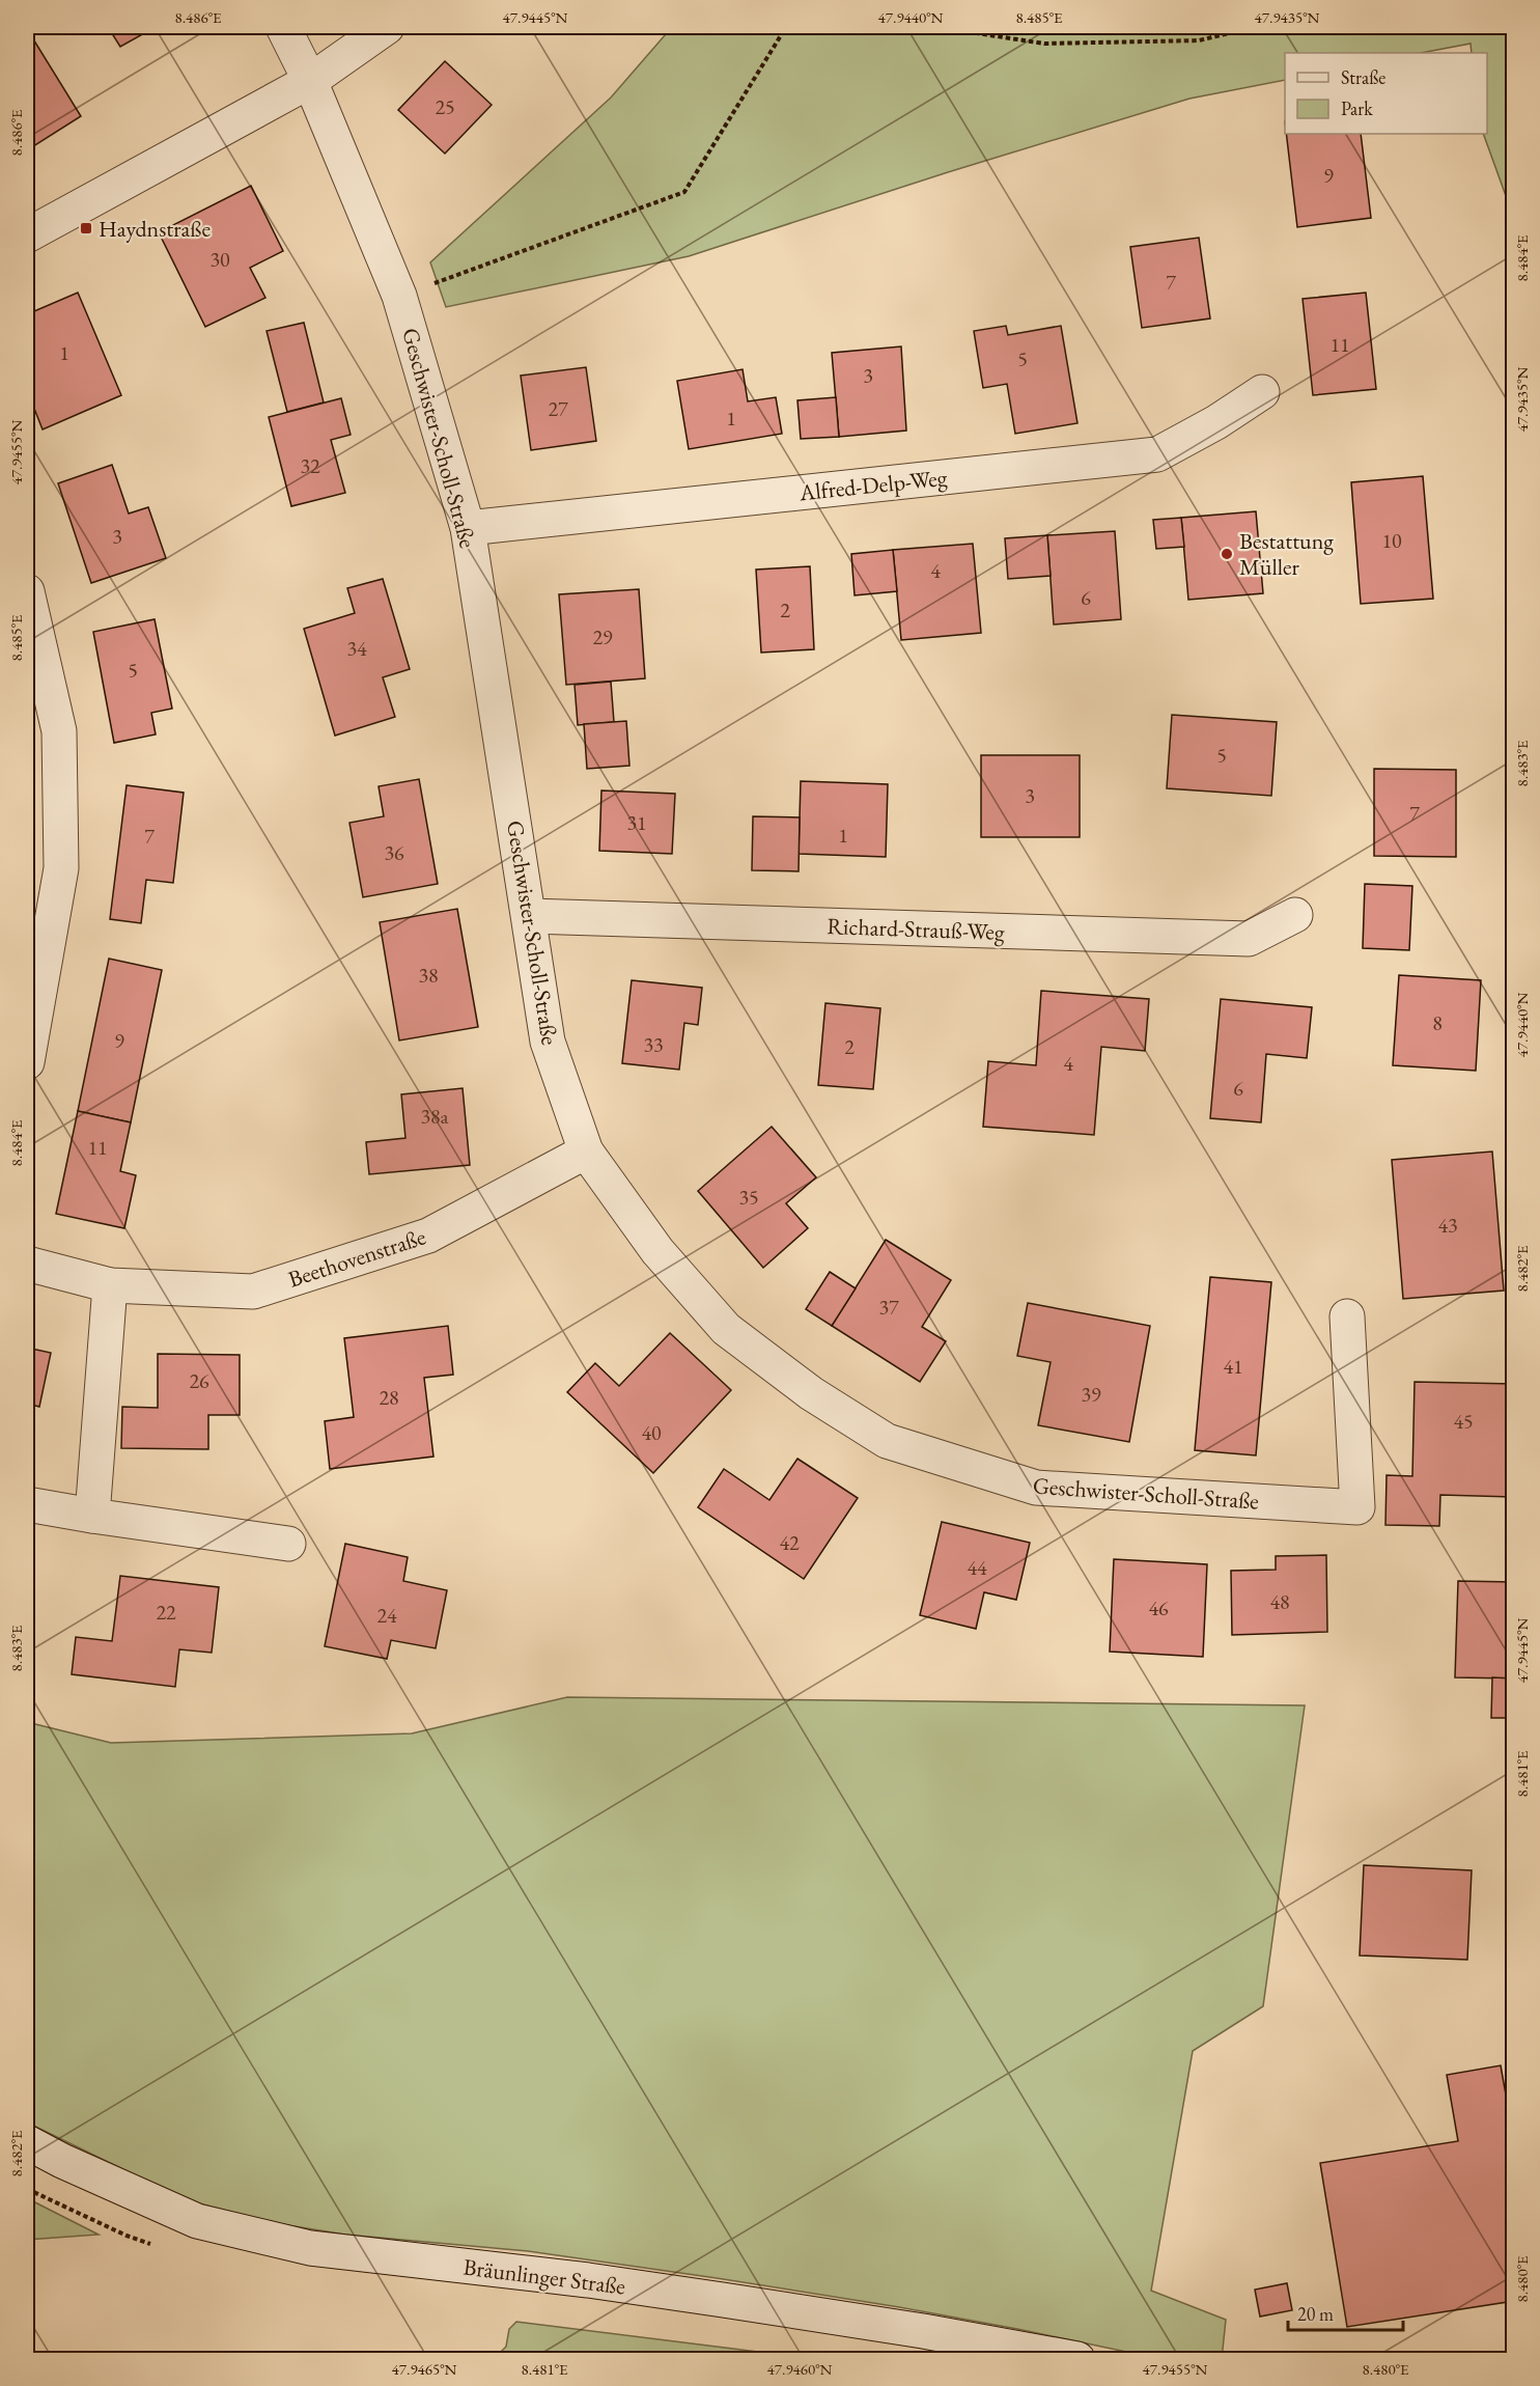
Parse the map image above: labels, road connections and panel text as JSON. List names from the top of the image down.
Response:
{
  "streets": {
    "street": [
      "Geschwister-Scholl-Straße",
      "Alfred-Delp-Weg",
      "Richard-Strauß-Weg",
      "Beethovenstraße",
      "Bräunlinger Straße"
    ]
  },
  "crossings": [
    ["Geschwister-Scholl-Straße", "Alfred-Delp-Weg"],
    ["Geschwister-Scholl-Straße", "Richard-Strauß-Weg"],
    ["Geschwister-Scholl-Straße", "Beethovenstraße"]
  ],
  "places": {
    "transit": ["Haydnstraße"],
    "other": ["Bestattung Müller"]
  },
  "house_numbers": [
    "25",
    "9",
    "30",
    "7",
    "11",
    "1",
    "5",
    "3",
    "27",
    "1",
    "32",
    "3",
    "10",
    "4",
    "6",
    "2",
    "29",
    "34",
    "5",
    "5",
    "3",
    "7",
    "31",
    "1",
    "7",
    "36",
    "38",
    "8",
    "9",
    "33",
    "2",
    "4",
    "6",
    "38a",
    "11",
    "35",
    "43",
    "37",
    "41",
    "26",
    "39",
    "28",
    "45",
    "40",
    "42",
    "44",
    "48",
    "46",
    "22",
    "24"
  ],
  "legend": ["Straße", "Park"],
  "scale_bar": "20 m",
  "coordinates": [
    "8.486°E",
    "47.9445°N",
    "47.9440°N",
    "8.485°E",
    "47.9435°N",
    "8.484°E",
    "47.9455°N",
    "8.483°E",
    "8.482°E",
    "8.481°E",
    "8.480°E",
    "47.9465°N",
    "47.9460°N"
  ]
}
